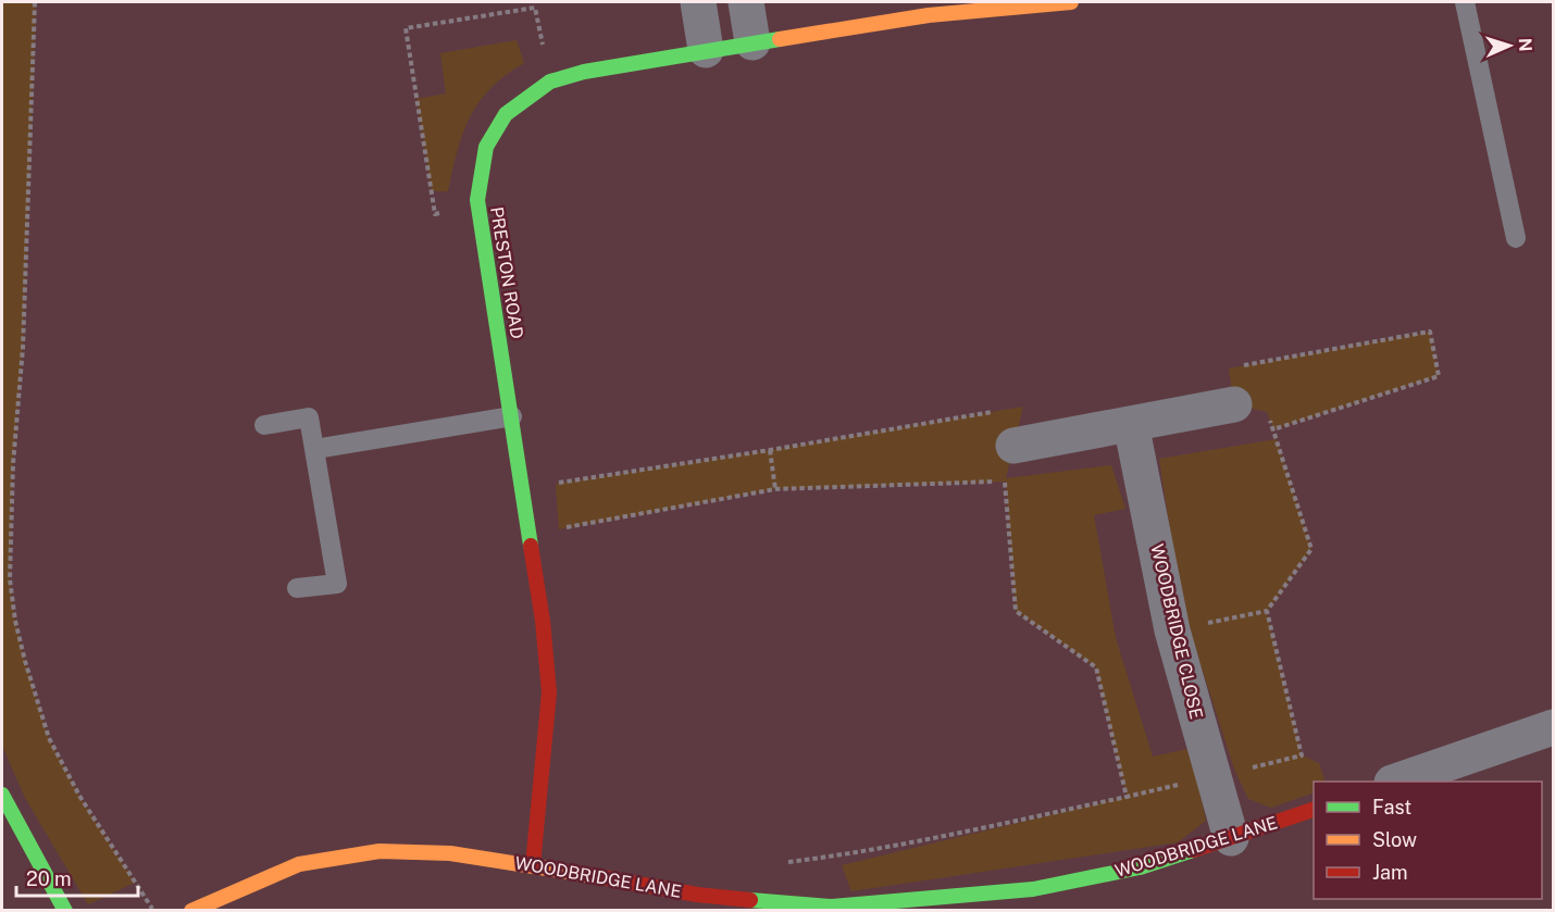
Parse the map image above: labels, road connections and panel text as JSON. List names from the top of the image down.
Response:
{
  "streets": {
    "street": ["PRESTON ROAD", "WOODBRIDGE CLOSE", "WOODBRIDGE LANE"]
  },
  "crossings": [
    ["PRESTON ROAD", "WOODBRIDGE LANE"],
    ["WOODBRIDGE CLOSE", "WOODBRIDGE LANE"]
  ],
  "legend": ["Fast", "Slow", "Jam"],
  "scale_bar": "20 m",
  "north": "right"
}
